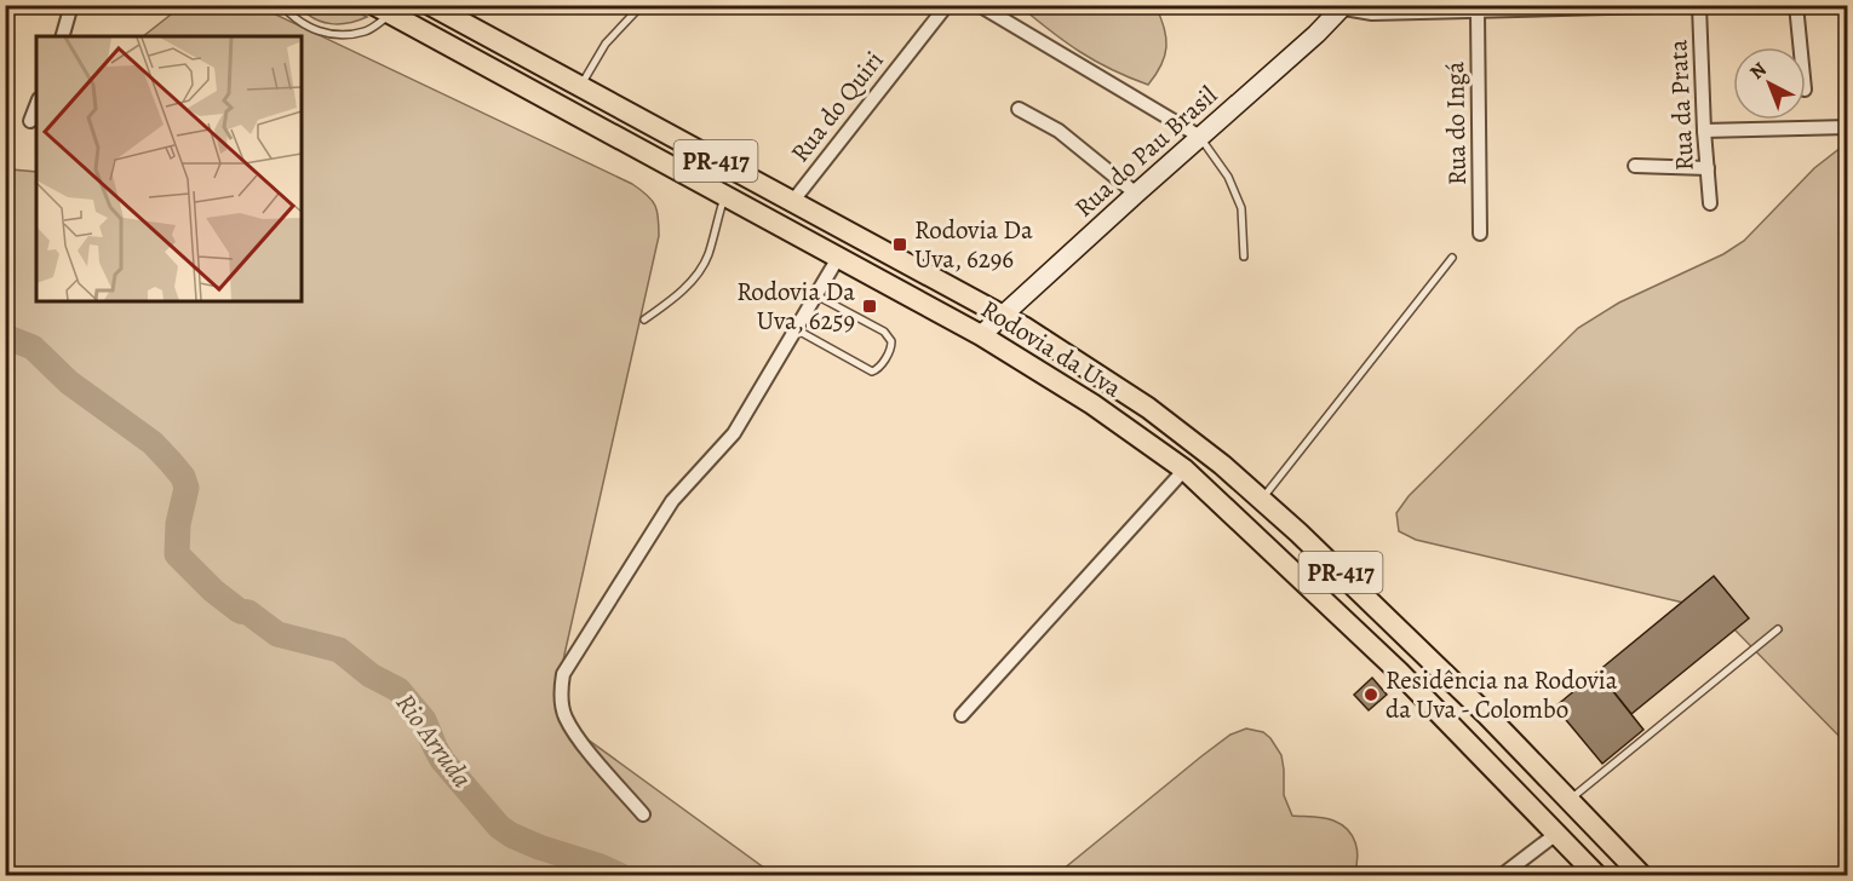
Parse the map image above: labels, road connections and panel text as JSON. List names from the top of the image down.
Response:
{
  "streets": {
    "main road": ["PR-417", "Rodovia da Uva"],
    "street": [
      "Rua da Prata",
      "Rua do Quiri",
      "Rua do Ingá",
      "Rua do Pau Brasil"
    ]
  },
  "crossings": [
    ["Rua do Quiri", "Rodovia da Uva"],
    ["Rua do Pau Brasil", "Rodovia da Uva"]
  ],
  "water": ["Rio Arruda"],
  "places": {
    "transit": ["Rodovia Da Uva, 6296", "Rodovia Da Uva, 6259"],
    "other": ["Residência na Rodovia da Uva - Colombo"]
  },
  "north": "top left"
}
